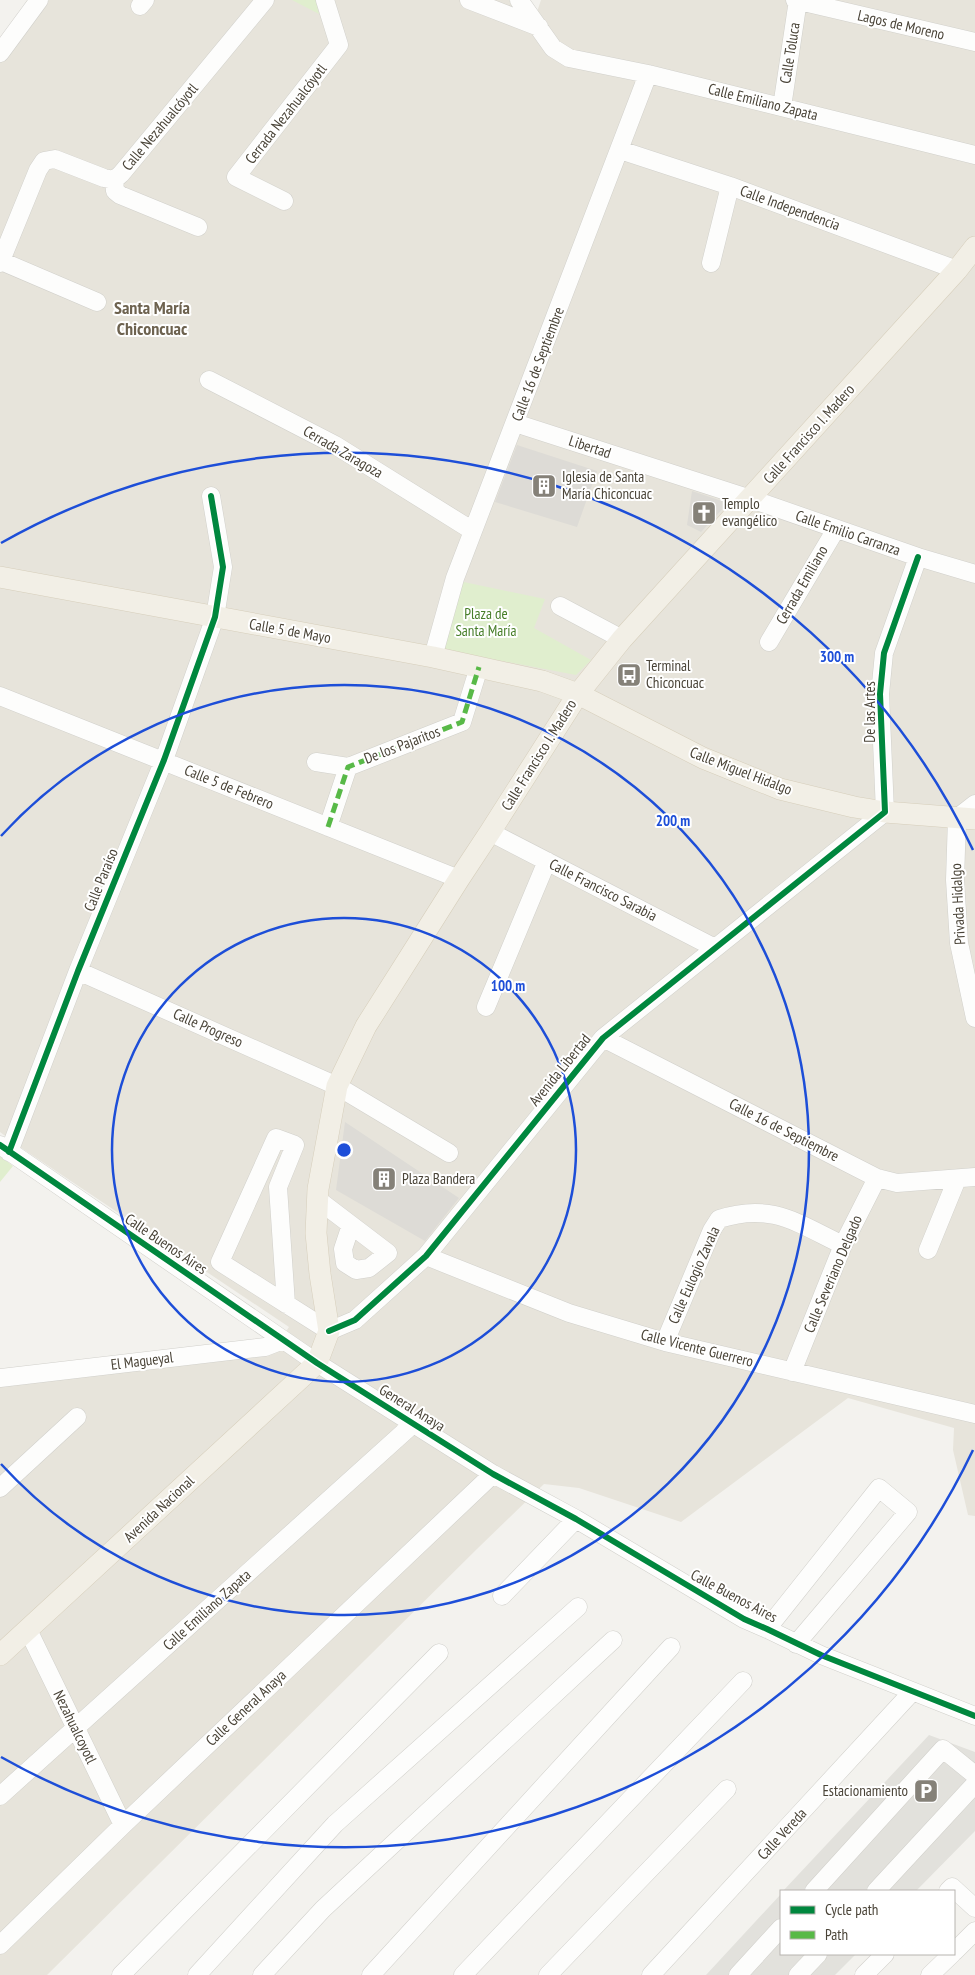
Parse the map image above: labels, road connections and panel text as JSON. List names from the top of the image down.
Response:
{
  "streets": {
    "main road": [
      "Calle Francisco I. Madero",
      "Calle 5 de Mayo",
      "Calle Miguel Hidalgo",
      "Avenida Nacional"
    ],
    "street": [
      "Lagos de Moreno",
      "Calle Toluca",
      "Calle Emiliano Zapata",
      "Cerrada Nezahualcóyotl",
      "Calle Nezahualcóyotl",
      "Calle Independencia",
      "Calle 16 de Septiembre",
      "Libertad",
      "Cerrada Zaragoza",
      "Calle Emilio Carranza",
      "Cerrada Emiliano",
      "De las Artes",
      "De los Pajaritos",
      "Calle 5 de Febrero",
      "Calle Paraíso",
      "Calle Francisco Sarabia",
      "Privada Hidalgo",
      "Calle Progreso",
      "Avenida Libertad",
      "Calle Buenos Aires",
      "Calle Severiano Delgado",
      "Calle Eulogio Zavala",
      "Calle Vicente Guerrero",
      "El Magueyal",
      "General Anaya",
      "Calle General Anaya",
      "Nezahualcoyotl",
      "Calle Vereda"
    ]
  },
  "crossings": [
    ["Lagos de Moreno", "Calle Toluca"],
    ["Calle Toluca", "Calle Emiliano Zapata"],
    ["Calle Emiliano Zapata", "Calle 16 de Septiembre"],
    ["Calle Emiliano Zapata", "General Anaya"],
    ["Calle Emiliano Zapata", "Nezahualcoyotl"],
    ["Calle Independencia", "Calle 16 de Septiembre"],
    ["Calle Independencia", "Calle Francisco I. Madero"],
    ["Calle 16 de Septiembre", "Libertad"],
    ["Calle 16 de Septiembre", "Cerrada Zaragoza"],
    ["Calle 16 de Septiembre", "Calle 5 de Mayo"],
    ["Calle 16 de Septiembre", "Avenida Libertad"],
    ["Calle 16 de Septiembre", "Calle Severiano Delgado"],
    ["Calle Francisco I. Madero", "Libertad"],
    ["Calle Francisco I. Madero", "Calle Emilio Carranza"],
    ["Calle Francisco I. Madero", "Calle 5 de Mayo"],
    ["Calle Francisco I. Madero", "Calle Miguel Hidalgo"],
    ["Calle Francisco I. Madero", "Calle 5 de Febrero"],
    ["Calle Francisco I. Madero", "Calle Francisco Sarabia"],
    ["Calle Francisco I. Madero", "Calle Progreso"],
    ["Calle Francisco I. Madero", "Avenida Libertad"],
    ["Calle Francisco I. Madero", "Calle Buenos Aires"],
    ["Calle Francisco I. Madero", "General Anaya"],
    ["Calle Francisco I. Madero", "Avenida Nacional"],
    ["Libertad", "Calle Emilio Carranza"],
    ["Calle Emilio Carranza", "Cerrada Emiliano"],
    ["Calle Emilio Carranza", "De las Artes"],
    ["Calle 5 de Mayo", "De los Pajaritos"],
    ["Calle 5 de Mayo", "Calle Miguel Hidalgo"],
    ["Calle 5 de Mayo", "Calle Paraíso"],
    ["De las Artes", "Calle Miguel Hidalgo"],
    ["De las Artes", "Avenida Libertad"],
    ["De los Pajaritos", "Calle 5 de Febrero"],
    ["Calle Miguel Hidalgo", "Privada Hidalgo"],
    ["Calle Miguel Hidalgo", "Avenida Libertad"],
    ["Calle 5 de Febrero", "Calle Paraíso"],
    ["Calle Paraíso", "Calle Progreso"],
    ["Calle Paraíso", "Calle Buenos Aires"],
    ["Calle Francisco Sarabia", "Avenida Libertad"],
    ["Avenida Libertad", "Calle Vicente Guerrero"],
    ["Calle Buenos Aires", "El Magueyal"],
    ["Calle Buenos Aires", "General Anaya"],
    ["Calle Buenos Aires", "Avenida Nacional"],
    ["Calle Buenos Aires", "Calle General Anaya"],
    ["Calle Buenos Aires", "Calle Vereda"],
    ["Calle Severiano Delgado", "Calle Eulogio Zavala"],
    ["Calle Severiano Delgado", "Calle Vicente Guerrero"],
    ["Calle Eulogio Zavala", "Calle Vicente Guerrero"],
    ["General Anaya", "Avenida Nacional"],
    ["General Anaya", "Calle General Anaya"],
    ["Avenida Nacional", "Nezahualcoyotl"],
    ["Calle General Anaya", "Nezahualcoyotl"]
  ],
  "districts": ["Santa María Chiconcuac"],
  "parks": ["Plaza de Santa María"],
  "places": {
    "building": ["Iglesia de Santa María Chiconcuac", "Plaza Bandera"],
    "church": ["Templo evangélico"],
    "bus stop": ["Terminal Chiconcuac"],
    "parking": ["Estacionamiento"]
  },
  "legend": ["Cycle path", "Path"],
  "rings": ["300 m", "200 m", "100 m"]
}
